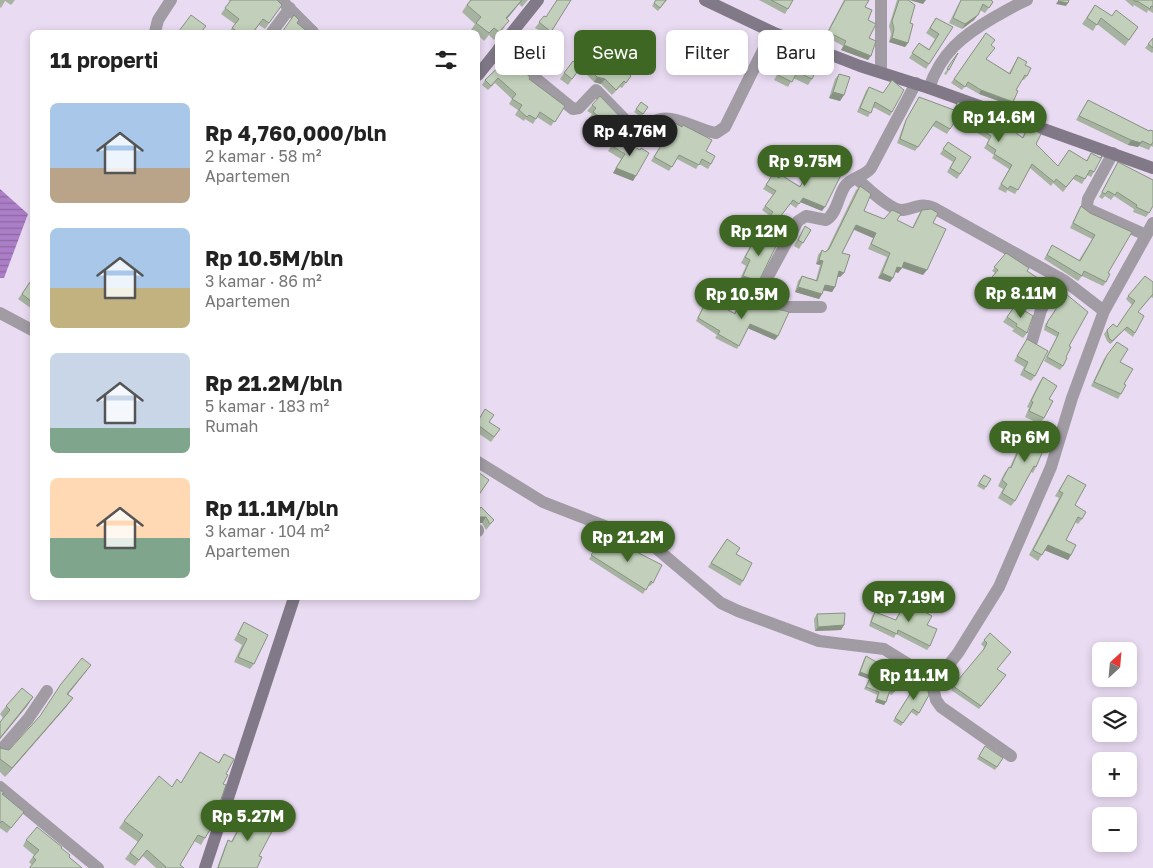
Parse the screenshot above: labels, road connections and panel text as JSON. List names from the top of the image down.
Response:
{
  "north": "top right",
  "page": {
    "chip": [
      "Beli",
      "Sewa",
      "Filter",
      "Baru"
    ],
    "heading": "11 properti",
    "list": [
      {
        "name": "Rp 4,760,000/bln",
        "note": "2 kamar · 58 m² · Apartemen"
      },
      {
        "name": "Rp 10.5M/bln",
        "note": "3 kamar · 86 m² · Apartemen"
      },
      {
        "name": "Rp 21.2M/bln",
        "note": "5 kamar · 183 m² · Rumah"
      },
      {
        "name": "Rp 11.1M/bln",
        "note": "3 kamar · 104 m² · Apartemen"
      }
    ],
    "price": [
      "Rp 14.6M",
      "Rp 4.76M",
      "Rp 9.75M",
      "Rp 12M",
      "Rp 8.11M",
      "Rp 10.5M",
      "Rp 6M",
      "Rp 21.2M",
      "Rp 7.19M",
      "Rp 11.1M",
      "Rp 5.27M"
    ],
    "map_buttons": ["+", "−"]
  }
}
